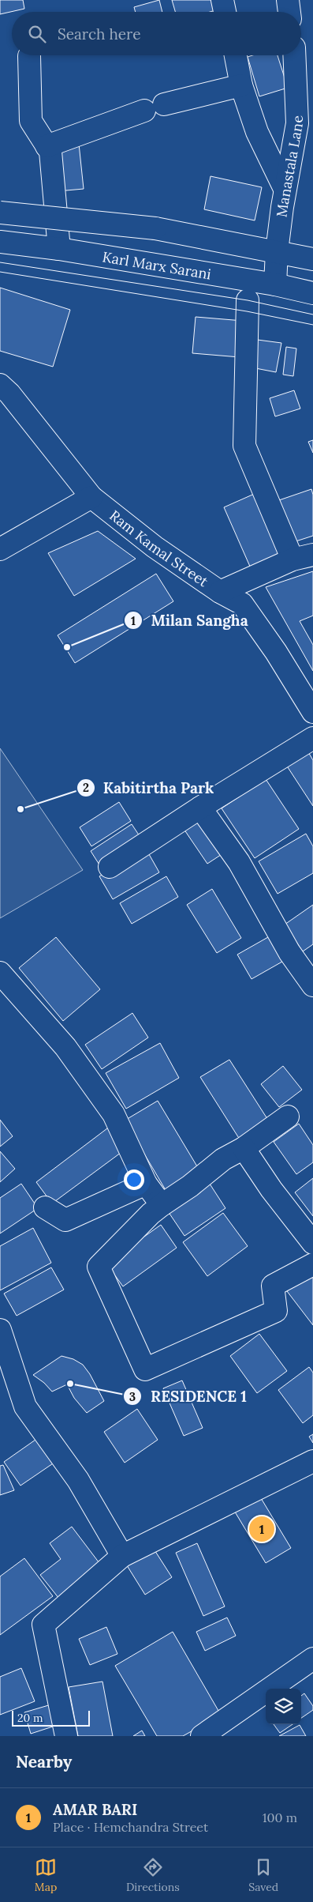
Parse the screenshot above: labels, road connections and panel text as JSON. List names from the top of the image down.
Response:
{
  "streets": {
    "street": ["Manastala Lane", "Karl Marx Sarani", "Ram Kamal Street"]
  },
  "crossings": [
    ["Manastala Lane", "Karl Marx Sarani"]
  ],
  "places": ["Milan Sangha", "Kabitirtha Park", "RESIDENCE 1"],
  "scale_bar": "20 m",
  "page": {
    "search": "Search here",
    "pins": "1",
    "scale": "20 m",
    "heading": "Nearby",
    "list": [
      {
        "mark": "1",
        "name": "AMAR BARI",
        "note": "Place · Hemchandra Street",
        "value": "100 m"
      }
    ],
    "nav": ["Map", "Directions", "Saved"]
  }
}
